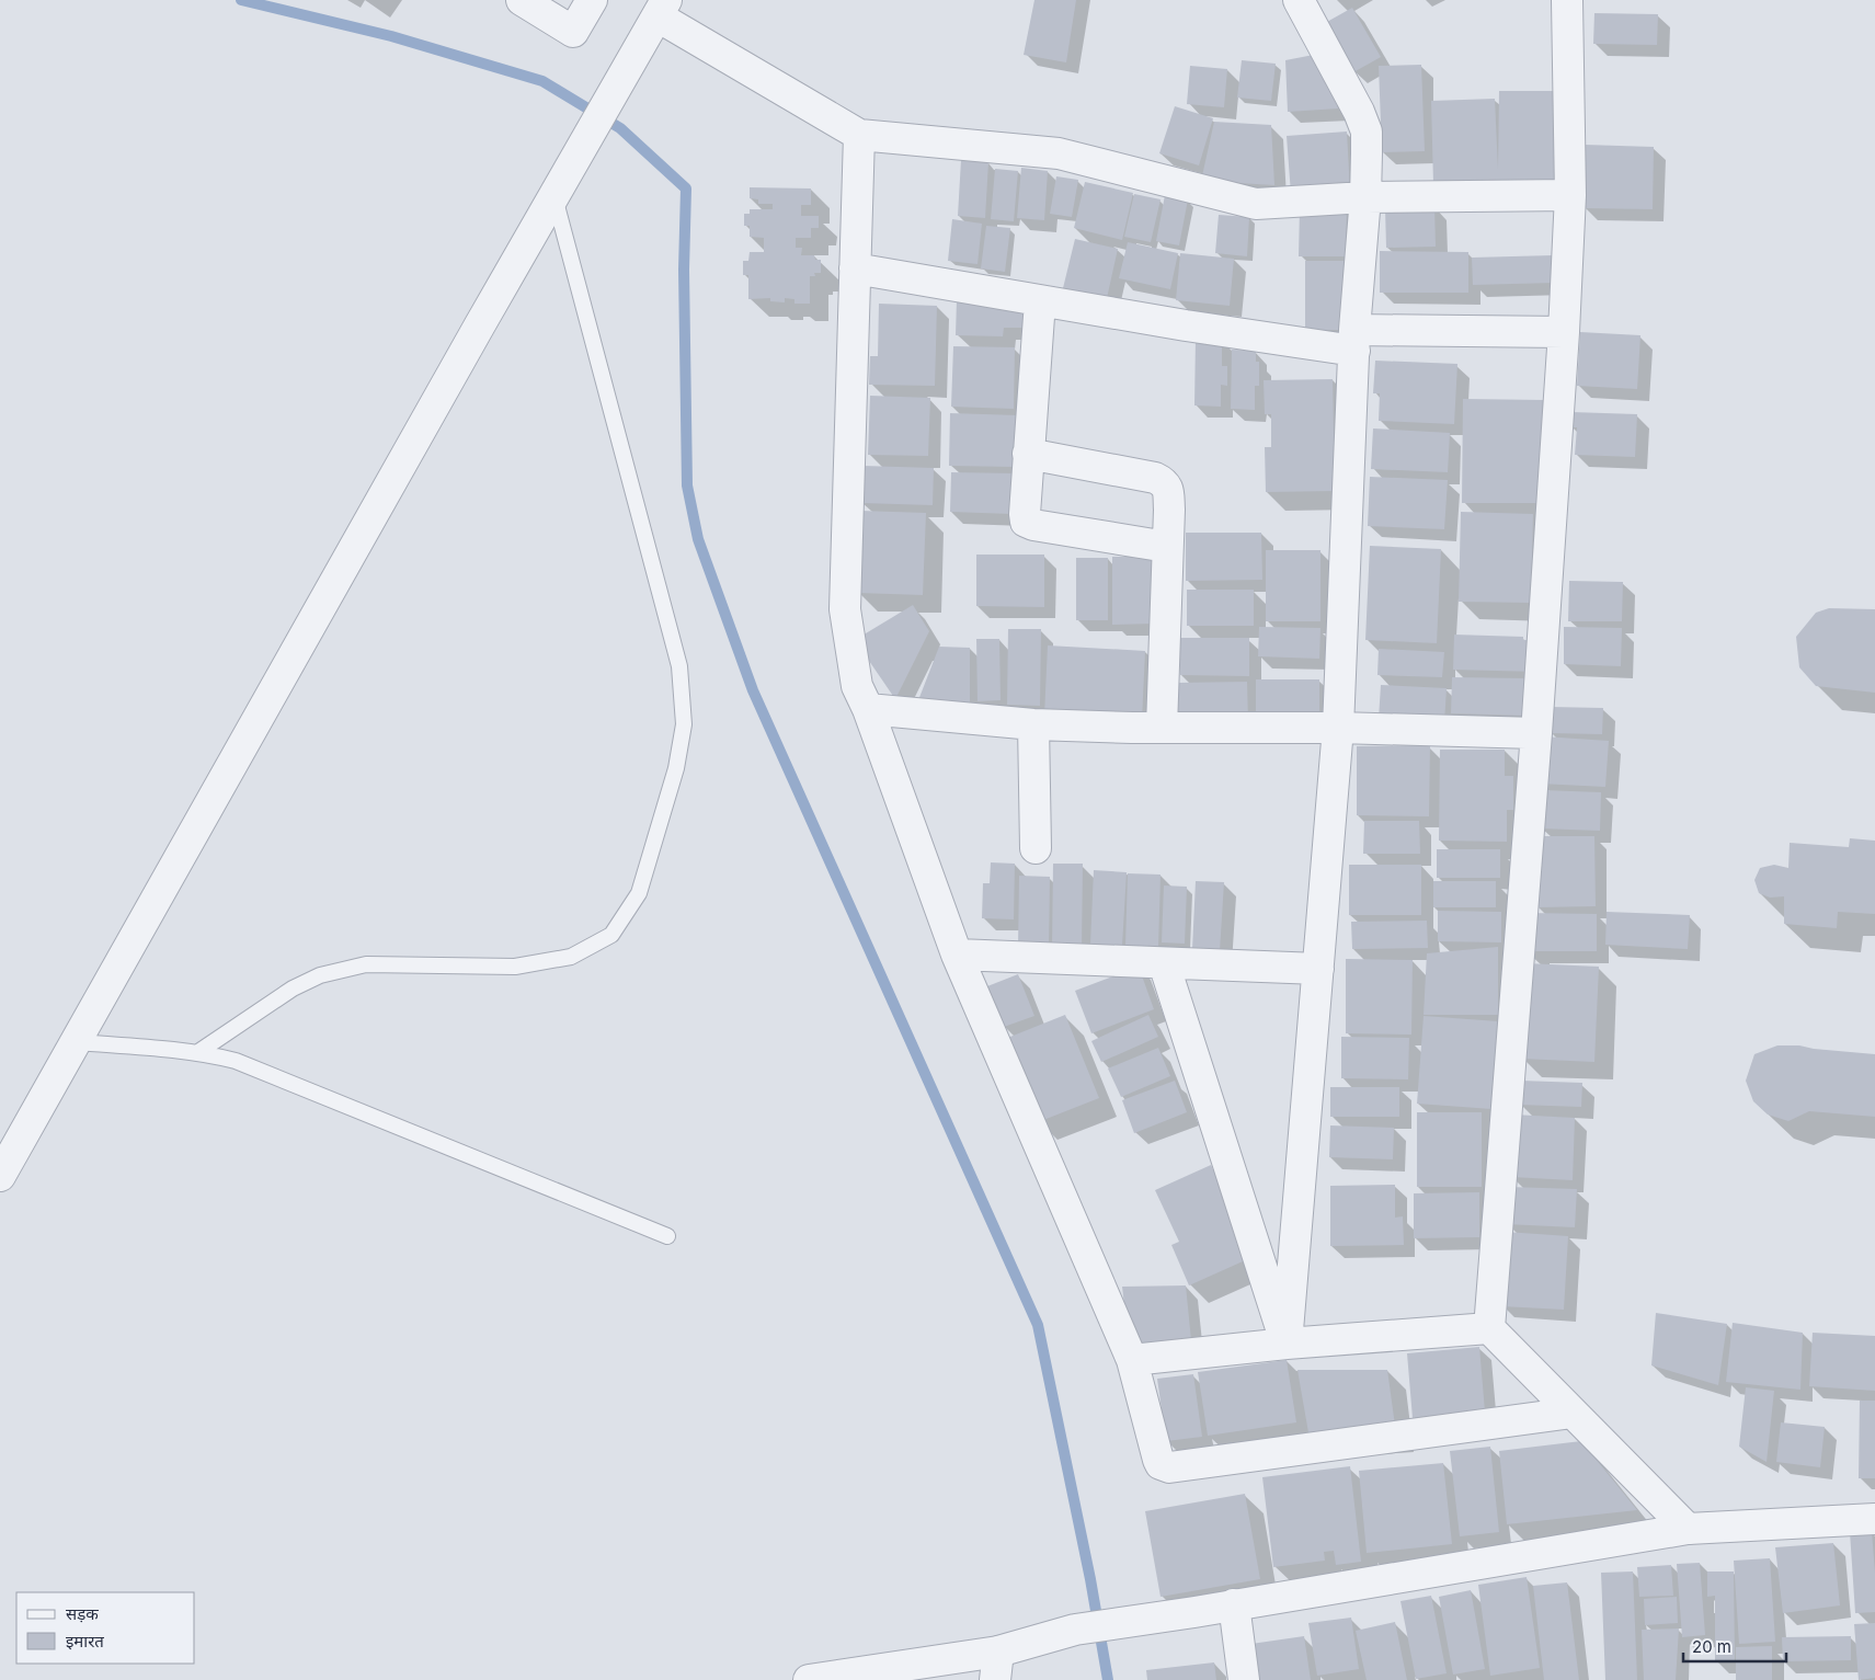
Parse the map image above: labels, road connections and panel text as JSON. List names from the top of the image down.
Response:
{
  "legend": ["सड़क", "इमारत"],
  "scale_bar": "20 m"
}
